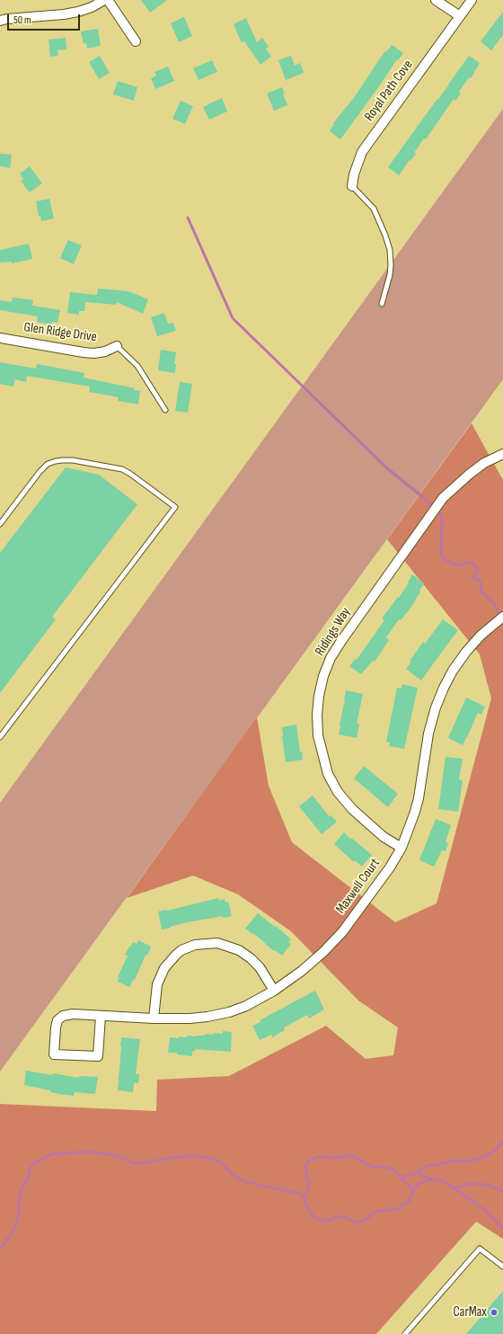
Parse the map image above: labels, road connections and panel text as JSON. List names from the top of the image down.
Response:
{
  "streets": {
    "street": [
      "Royal Path Cove",
      "Glen Ridge Drive",
      "Ridings Way",
      "Maxwell Court"
    ]
  },
  "crossings": [
    ["Ridings Way", "Maxwell Court"]
  ],
  "places": ["CarMax"],
  "scale_bar": "50 m"
}
